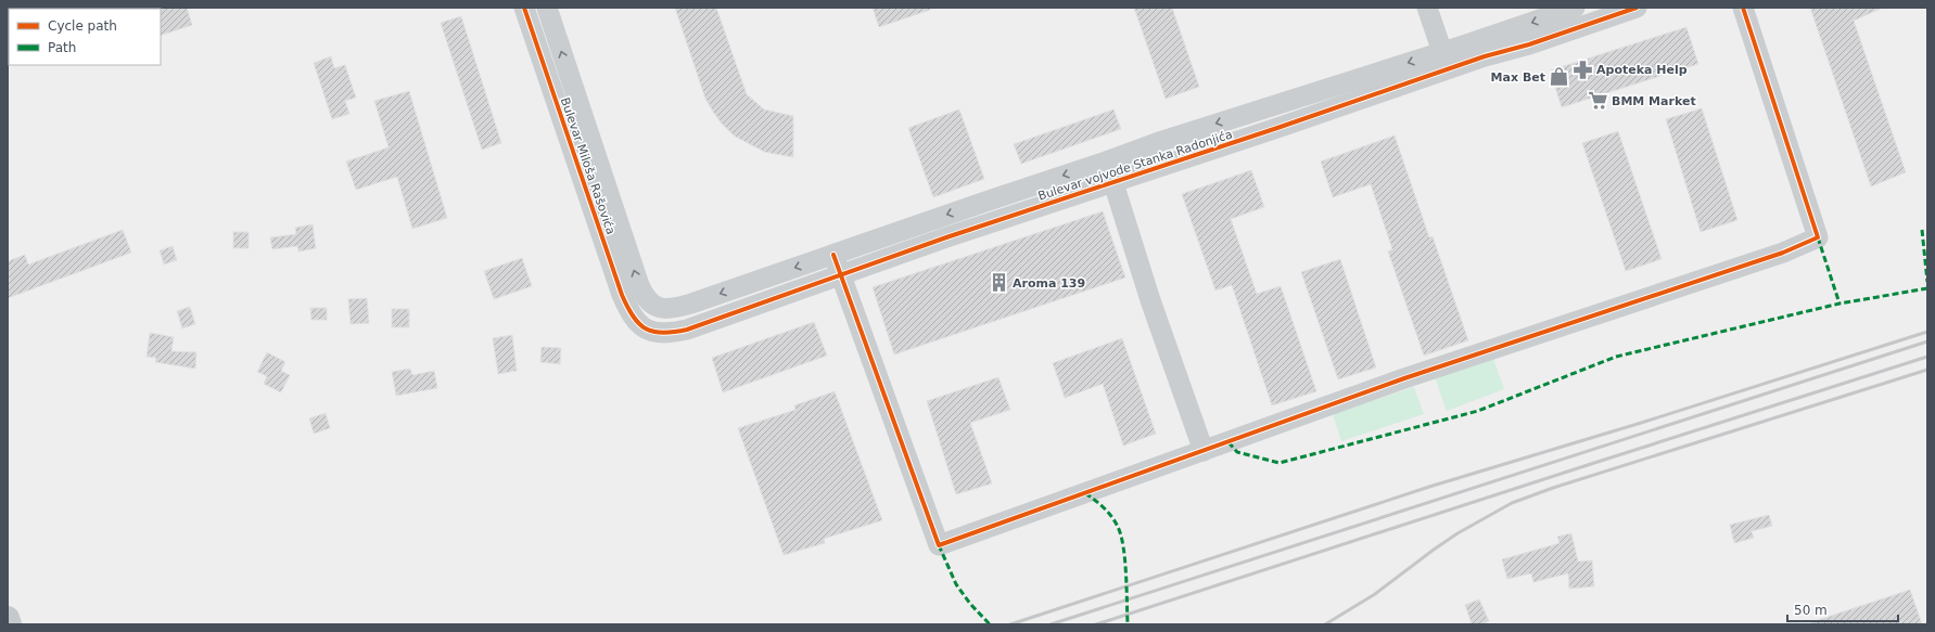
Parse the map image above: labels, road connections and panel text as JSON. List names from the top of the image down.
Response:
{
  "streets": {
    "street": ["Bulevar vojvode Stanka Radonjića", "Bulevar Miloša Rašovića"]
  },
  "crossings": [
    ["Bulevar vojvode Stanka Radonjića", "Bulevar Miloša Rašovića"]
  ],
  "places": {
    "pharmacy": ["Apoteka Help"],
    "shop": ["Max Bet"],
    "supermarket": ["BMM Market"],
    "building": ["Aroma 139"]
  },
  "legend": ["Cycle path", "Path"],
  "scale_bar": "50 m"
}
